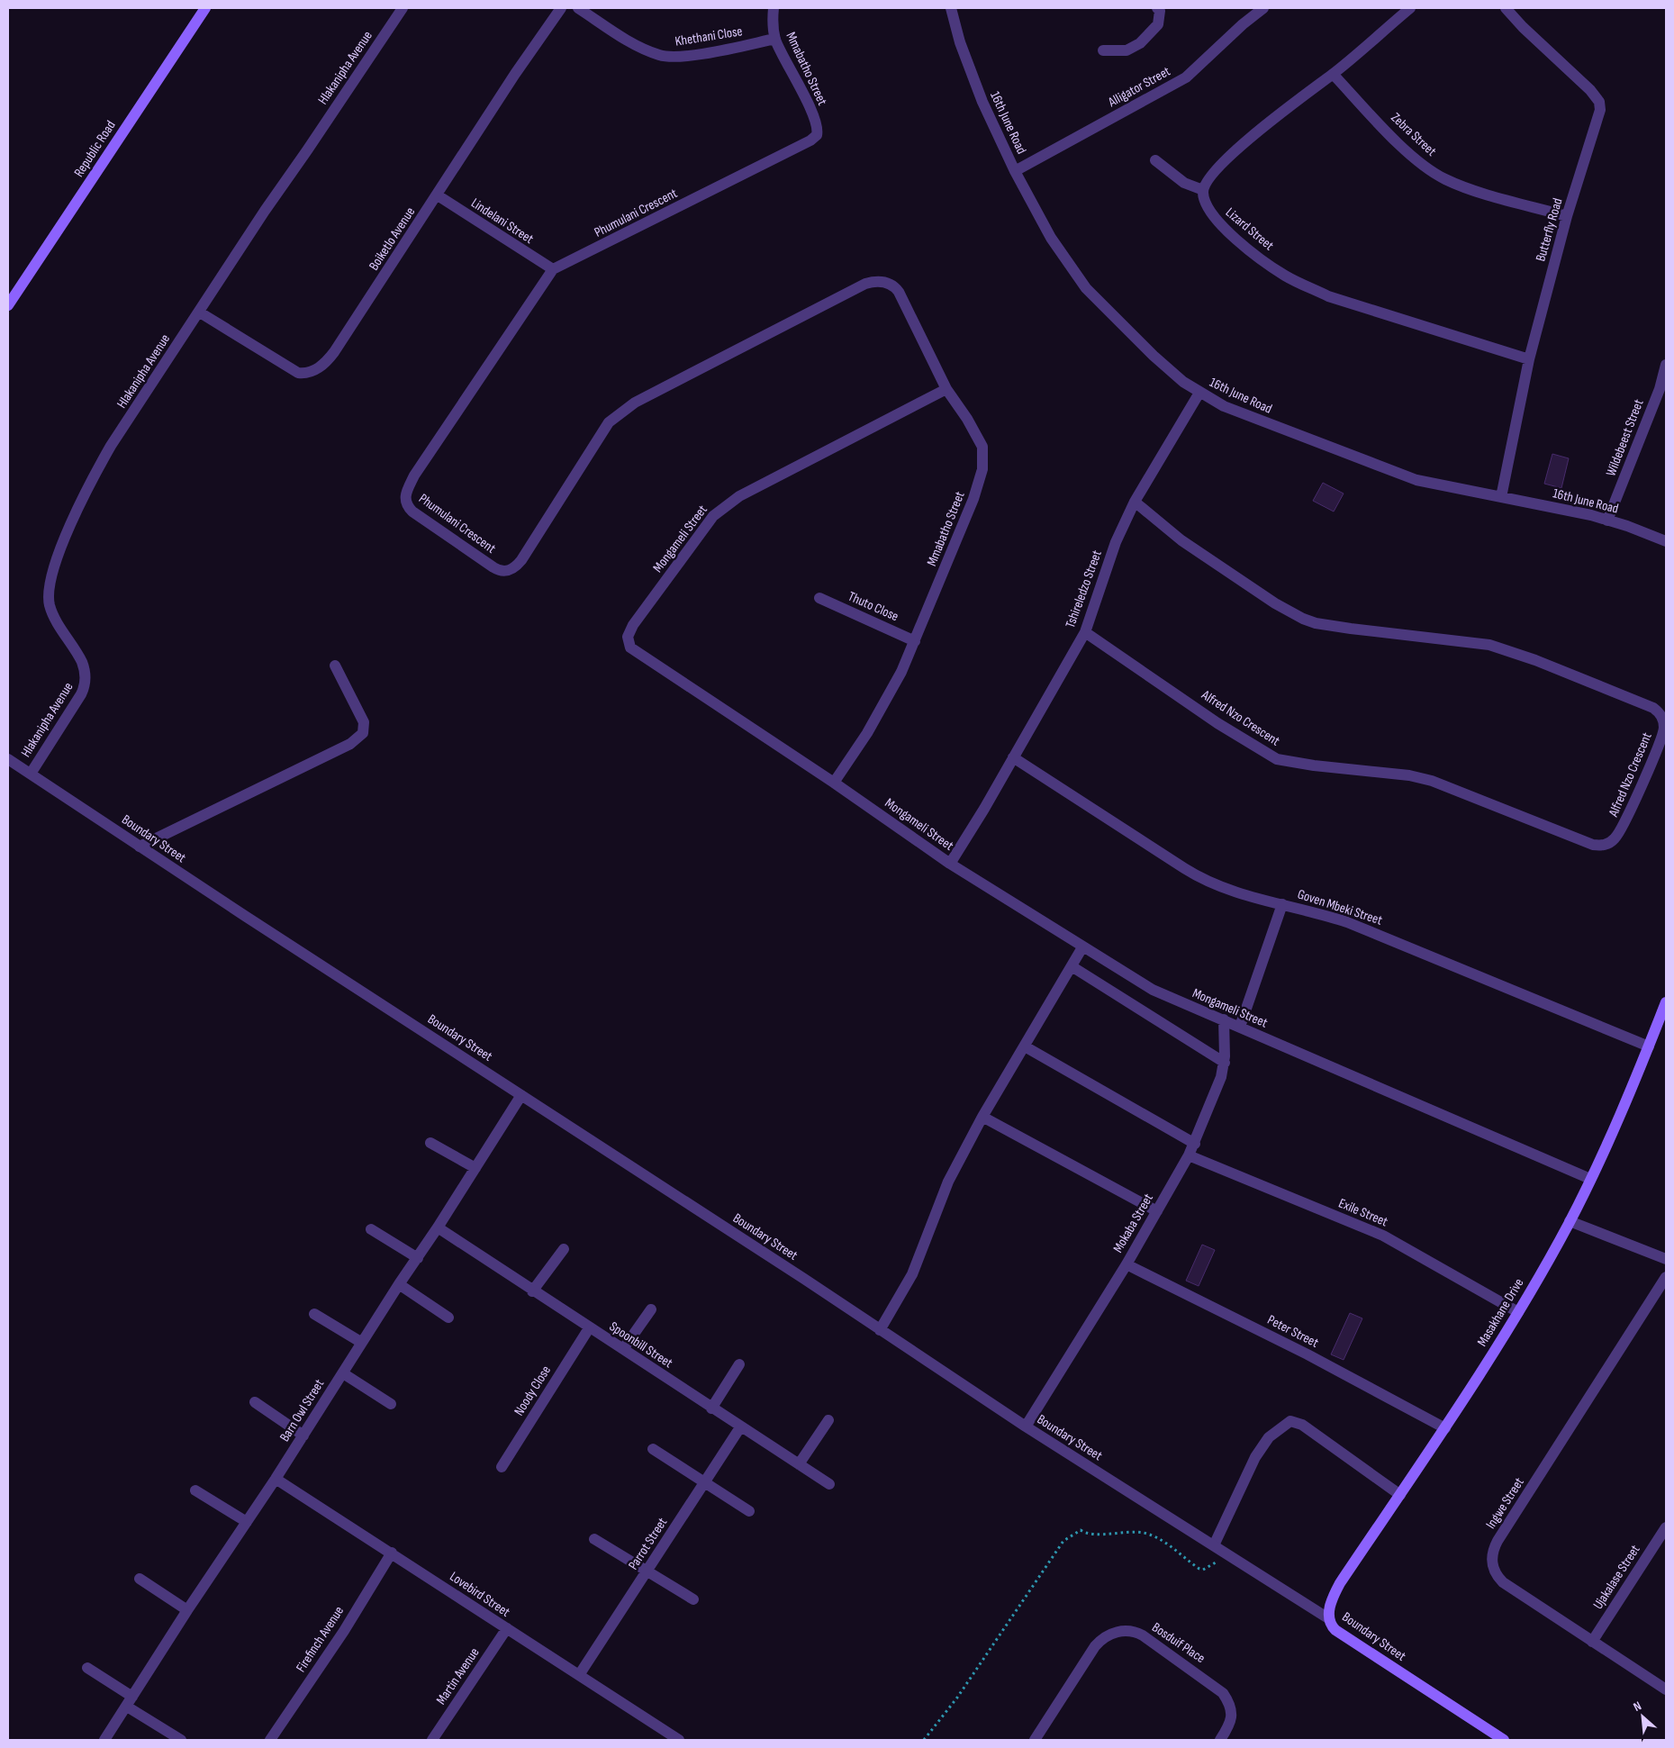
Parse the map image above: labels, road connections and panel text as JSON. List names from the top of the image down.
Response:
{
  "streets": {
    "street": [
      "Khethani Close",
      "Hlakanipha Avenue",
      "Mmabatho Street",
      "Alligator Street",
      "16th June Road",
      "Zebra Street",
      "Republic Road",
      "Phumulani Crescent",
      "Lindelani Street",
      "Lizard Street",
      "Butterfly Road",
      "Boiketlo Avenue",
      "Wildebeest Street",
      "Mongameli Street",
      "Tshireledzo Street",
      "Thuto Close",
      "Alfred Nzo Crescent",
      "Boundary Street",
      "Goven Mbeki Street",
      "Exile Street",
      "Mokaba Street",
      "Masakhane Drive",
      "Peter Street",
      "Spoonbill Street",
      "Noody Close",
      "Barn Owl Street",
      "Ingwe Street",
      "Parrot Street",
      "Ujakalase Street",
      "Lovebird Street",
      "Firefinch Avenue",
      "Bosduif Place",
      "Martin Avenue"
    ]
  },
  "crossings": [
    ["Khethani Close", "Mmabatho Street"],
    ["Hlakanipha Avenue", "Boiketlo Avenue"],
    ["Hlakanipha Avenue", "Boundary Street"],
    ["Mmabatho Street", "Phumulani Crescent"],
    ["Mmabatho Street", "Mongameli Street"],
    ["Mmabatho Street", "Thuto Close"],
    ["Alligator Street", "16th June Road"],
    ["16th June Road", "Butterfly Road"],
    ["16th June Road", "Wildebeest Street"],
    ["16th June Road", "Tshireledzo Street"],
    ["Zebra Street", "Butterfly Road"],
    ["Phumulani Crescent", "Lindelani Street"],
    ["Lindelani Street", "Boiketlo Avenue"],
    ["Lizard Street", "Butterfly Road"],
    ["Mongameli Street", "Tshireledzo Street"],
    ["Mongameli Street", "Mokaba Street"],
    ["Mongameli Street", "Masakhane Drive"],
    ["Tshireledzo Street", "Alfred Nzo Crescent"],
    ["Tshireledzo Street", "Goven Mbeki Street"],
    ["Boundary Street", "Mokaba Street"],
    ["Boundary Street", "Masakhane Drive"],
    ["Boundary Street", "Barn Owl Street"],
    ["Goven Mbeki Street", "Masakhane Drive"],
    ["Exile Street", "Mokaba Street"],
    ["Exile Street", "Masakhane Drive"],
    ["Mokaba Street", "Peter Street"],
    ["Masakhane Drive", "Peter Street"],
    ["Spoonbill Street", "Noody Close"],
    ["Spoonbill Street", "Barn Owl Street"],
    ["Spoonbill Street", "Parrot Street"],
    ["Barn Owl Street", "Lovebird Street"],
    ["Ingwe Street", "Ujakalase Street"],
    ["Parrot Street", "Lovebird Street"],
    ["Lovebird Street", "Firefinch Avenue"],
    ["Lovebird Street", "Martin Avenue"]
  ],
  "north": "top left"
}
